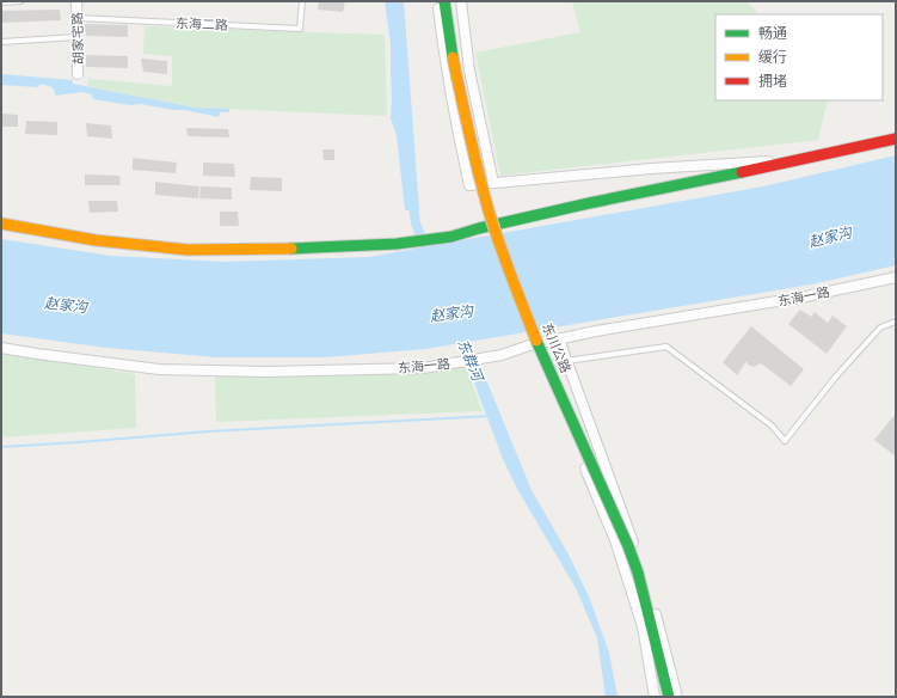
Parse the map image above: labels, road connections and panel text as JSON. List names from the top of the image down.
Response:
{
  "streets": {
    "street": ["胡家宅路", "东海一路", "东川公路"],
    "lane": ["东海二路"]
  },
  "crossings": [
    ["东海二路", "胡家宅路"]
  ],
  "water": ["赵家沟", "东群河"],
  "legend": ["畅通", "缓行", "拥堵"]
}
